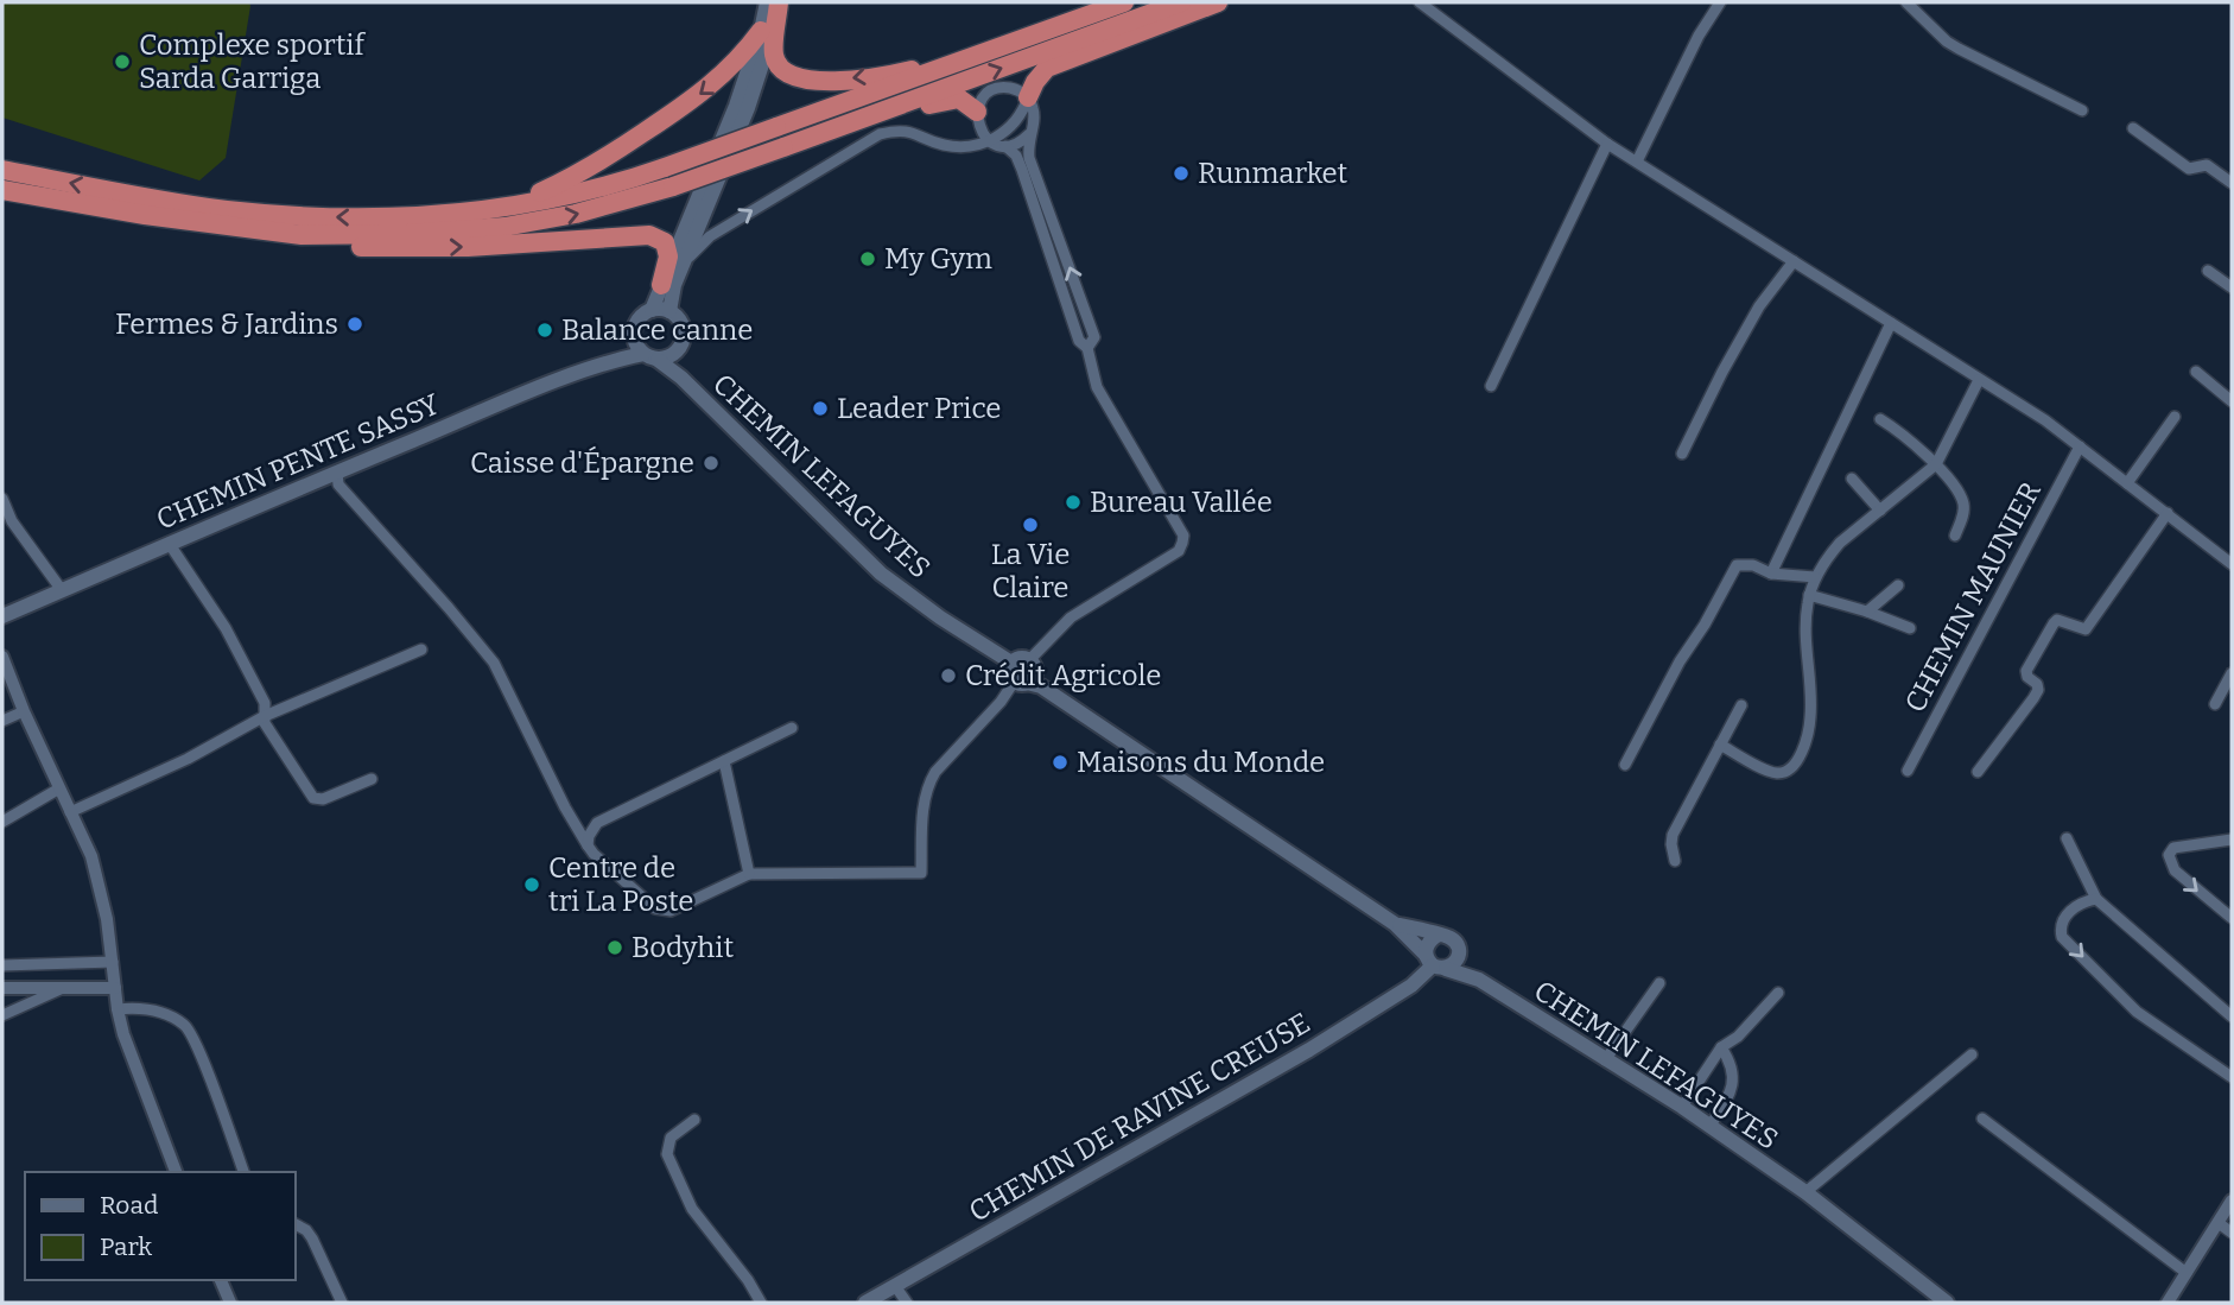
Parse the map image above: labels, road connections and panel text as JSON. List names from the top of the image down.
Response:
{
  "streets": {
    "main road": ["CHEMIN PENTE SASSY", "CHEMIN LEFAGUYES", "CHEMIN DE RAVINE CREUSE"],
    "street": ["CHEMIN MAUNIER"]
  },
  "crossings": [
    ["CHEMIN PENTE SASSY", "CHEMIN LEFAGUYES"],
    ["CHEMIN LEFAGUYES", "CHEMIN DE RAVINE CREUSE"]
  ],
  "places": [
    "Complexe sportif Sarda Garriga",
    "Runmarket",
    "My Gym",
    "Fermes & Jardins",
    "Balance canne",
    "Leader Price",
    "Caisse d'Épargne",
    "Bureau Vallée",
    "La Vie Claire",
    "Crédit Agricole",
    "Maisons du Monde",
    "Centre de tri La Poste",
    "Bodyhit"
  ],
  "legend": ["Road", "Park"]
}
